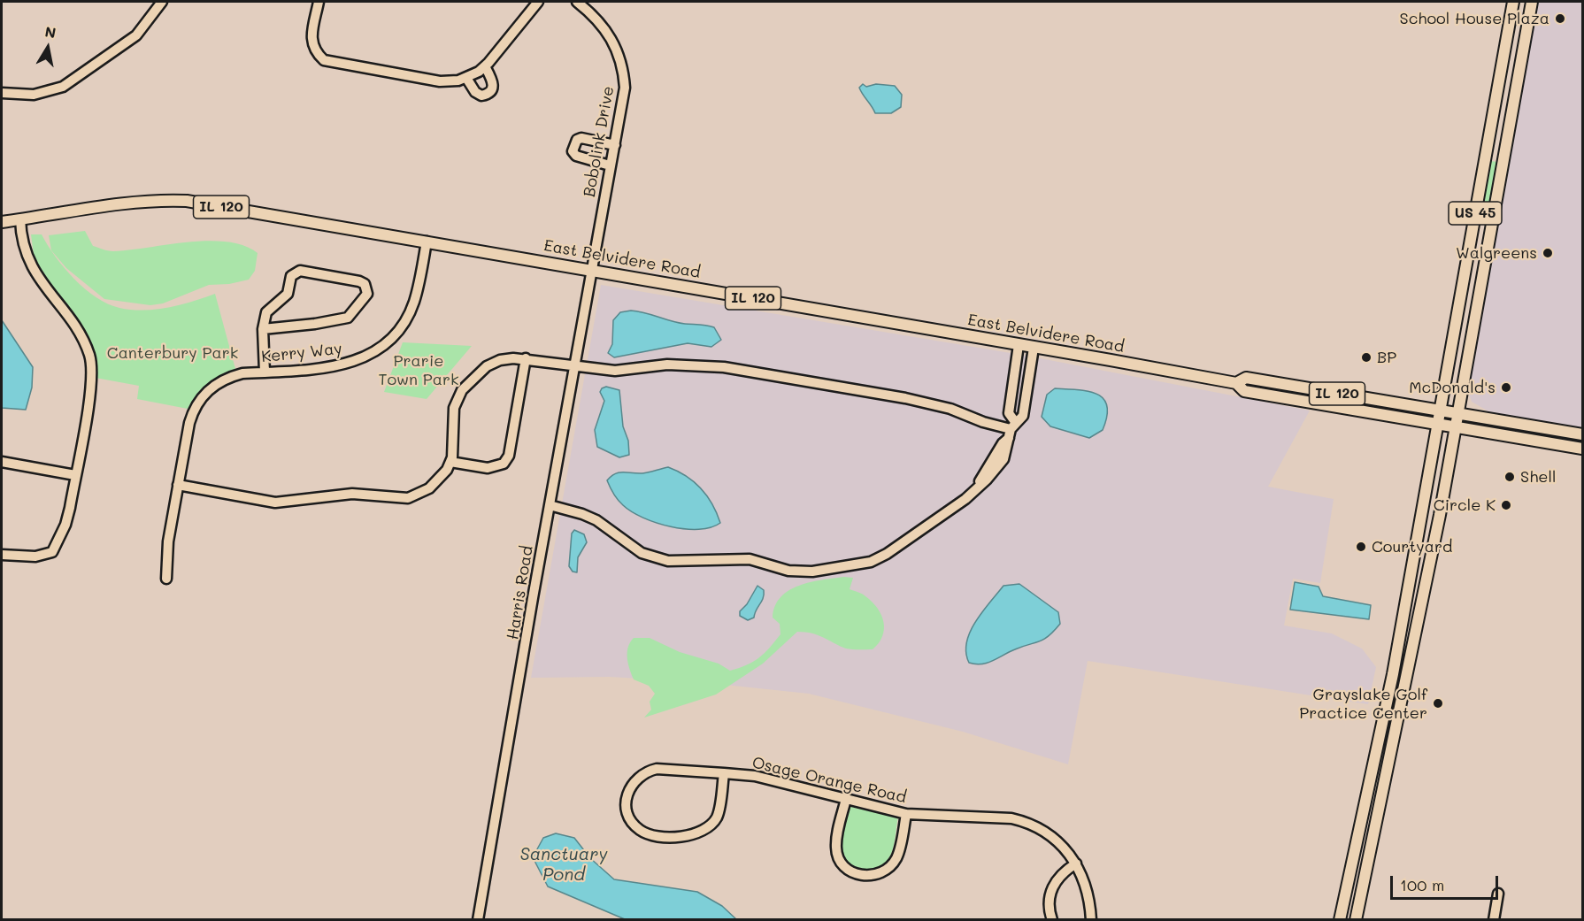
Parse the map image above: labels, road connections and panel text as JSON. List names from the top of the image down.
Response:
{
  "streets": {
    "main road": ["IL 120", "US 45", "East Belvidere Road"],
    "street": [
      "Bobolink Drive",
      "Kerry Way",
      "Harris Road",
      "Osage Orange Road"
    ]
  },
  "crossings": [
    ["Bobolink Drive", "East Belvidere Road"],
    ["Bobolink Drive", "Harris Road"],
    ["IL 120", "US 45"],
    ["IL 120", "East Belvidere Road"],
    ["US 45", "East Belvidere Road"],
    ["East Belvidere Road", "Kerry Way"],
    ["East Belvidere Road", "Harris Road"]
  ],
  "water": ["Sanctuary Pond"],
  "parks": ["Canterbury Park", "Prarie Town Park"],
  "places": [
    "School House Plaza",
    "Walgreens",
    "BP",
    "McDonald's",
    "Shell",
    "Circle K",
    "Courtyard",
    "Grayslake Golf Practice Center"
  ],
  "scale_bar": "100 m",
  "north": "top"
}
